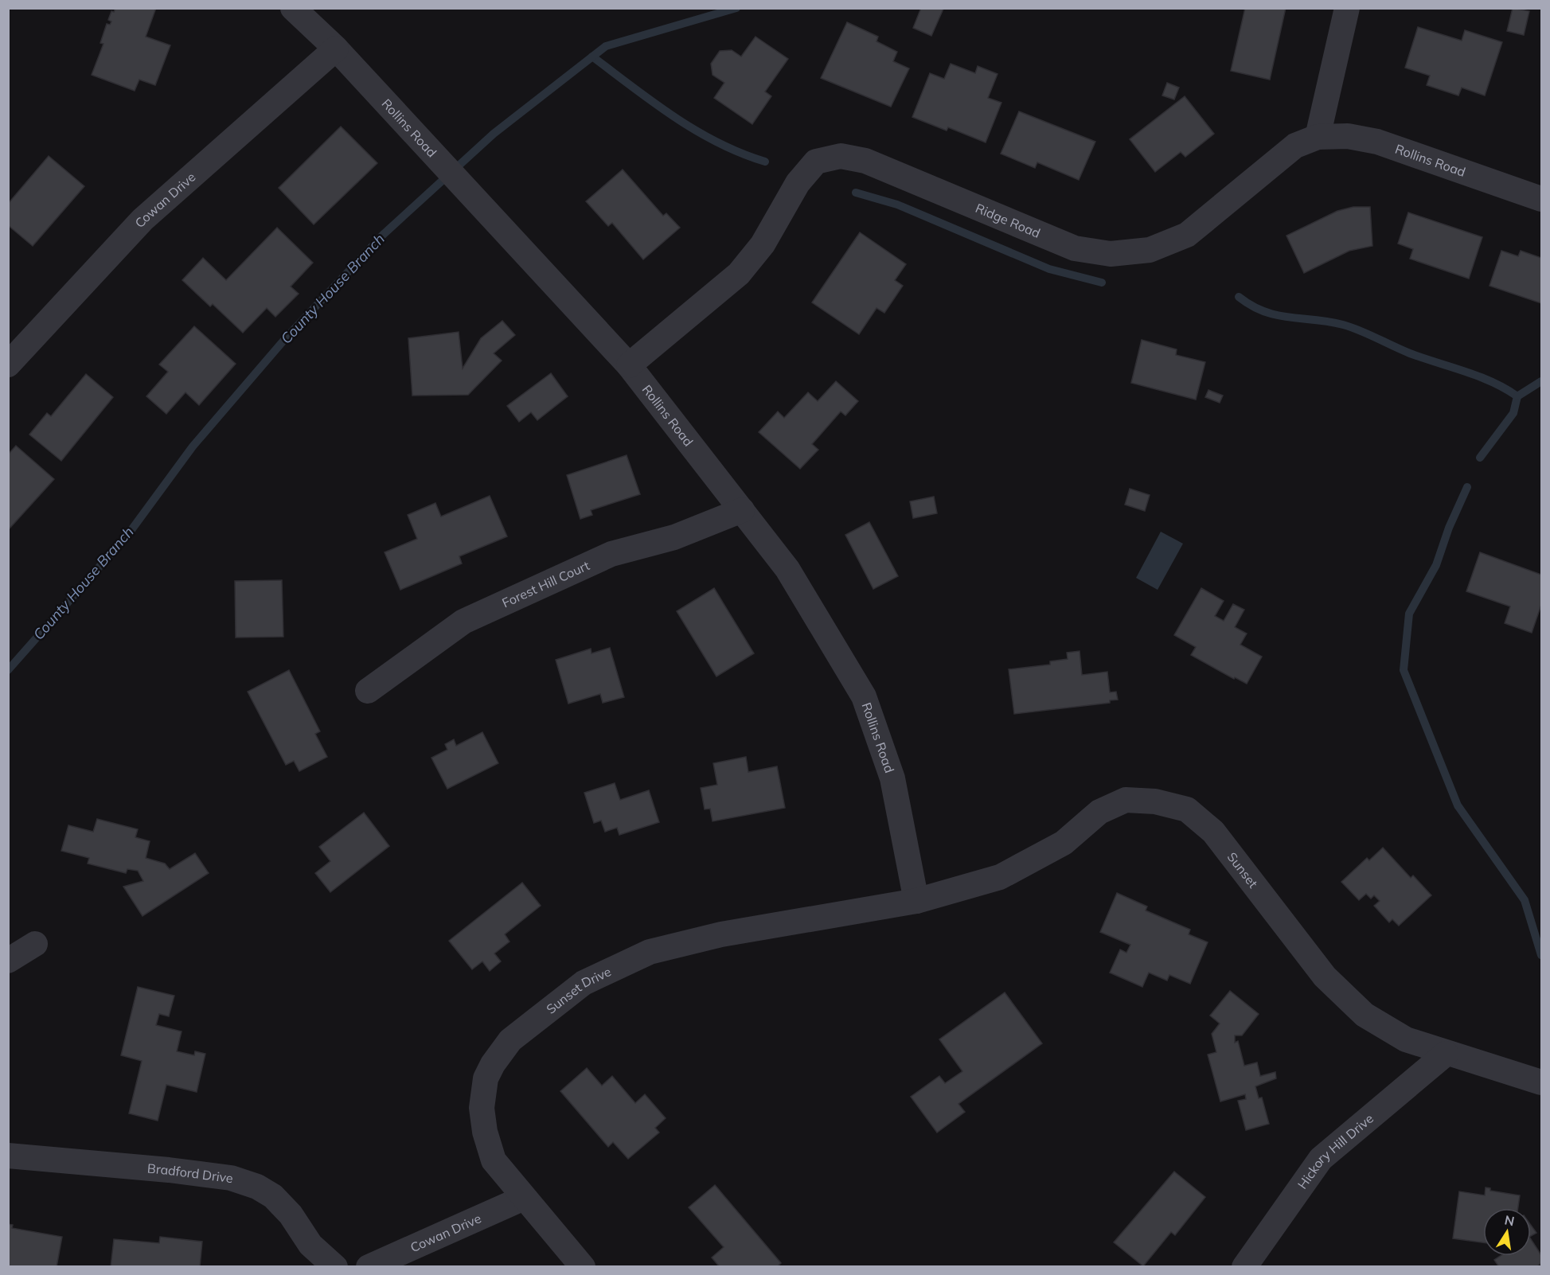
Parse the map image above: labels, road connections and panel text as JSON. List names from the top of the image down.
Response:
{
  "streets": {
    "street": [
      "Rollins Road",
      "Cowan Drive",
      "Ridge Road",
      "Forest Hill Court",
      "Sunset",
      "Sunset Drive",
      "Hickory Hill Drive",
      "Bradford Drive"
    ]
  },
  "crossings": [
    ["Rollins Road", "Cowan Drive"],
    ["Rollins Road", "Ridge Road"],
    ["Rollins Road", "Forest Hill Court"],
    ["Rollins Road", "Sunset"],
    ["Rollins Road", "Sunset Drive"],
    ["Cowan Drive", "Sunset Drive"],
    ["Sunset", "Sunset Drive"],
    ["Sunset", "Hickory Hill Drive"]
  ],
  "water": ["County House Branch"],
  "north": "top"
}
